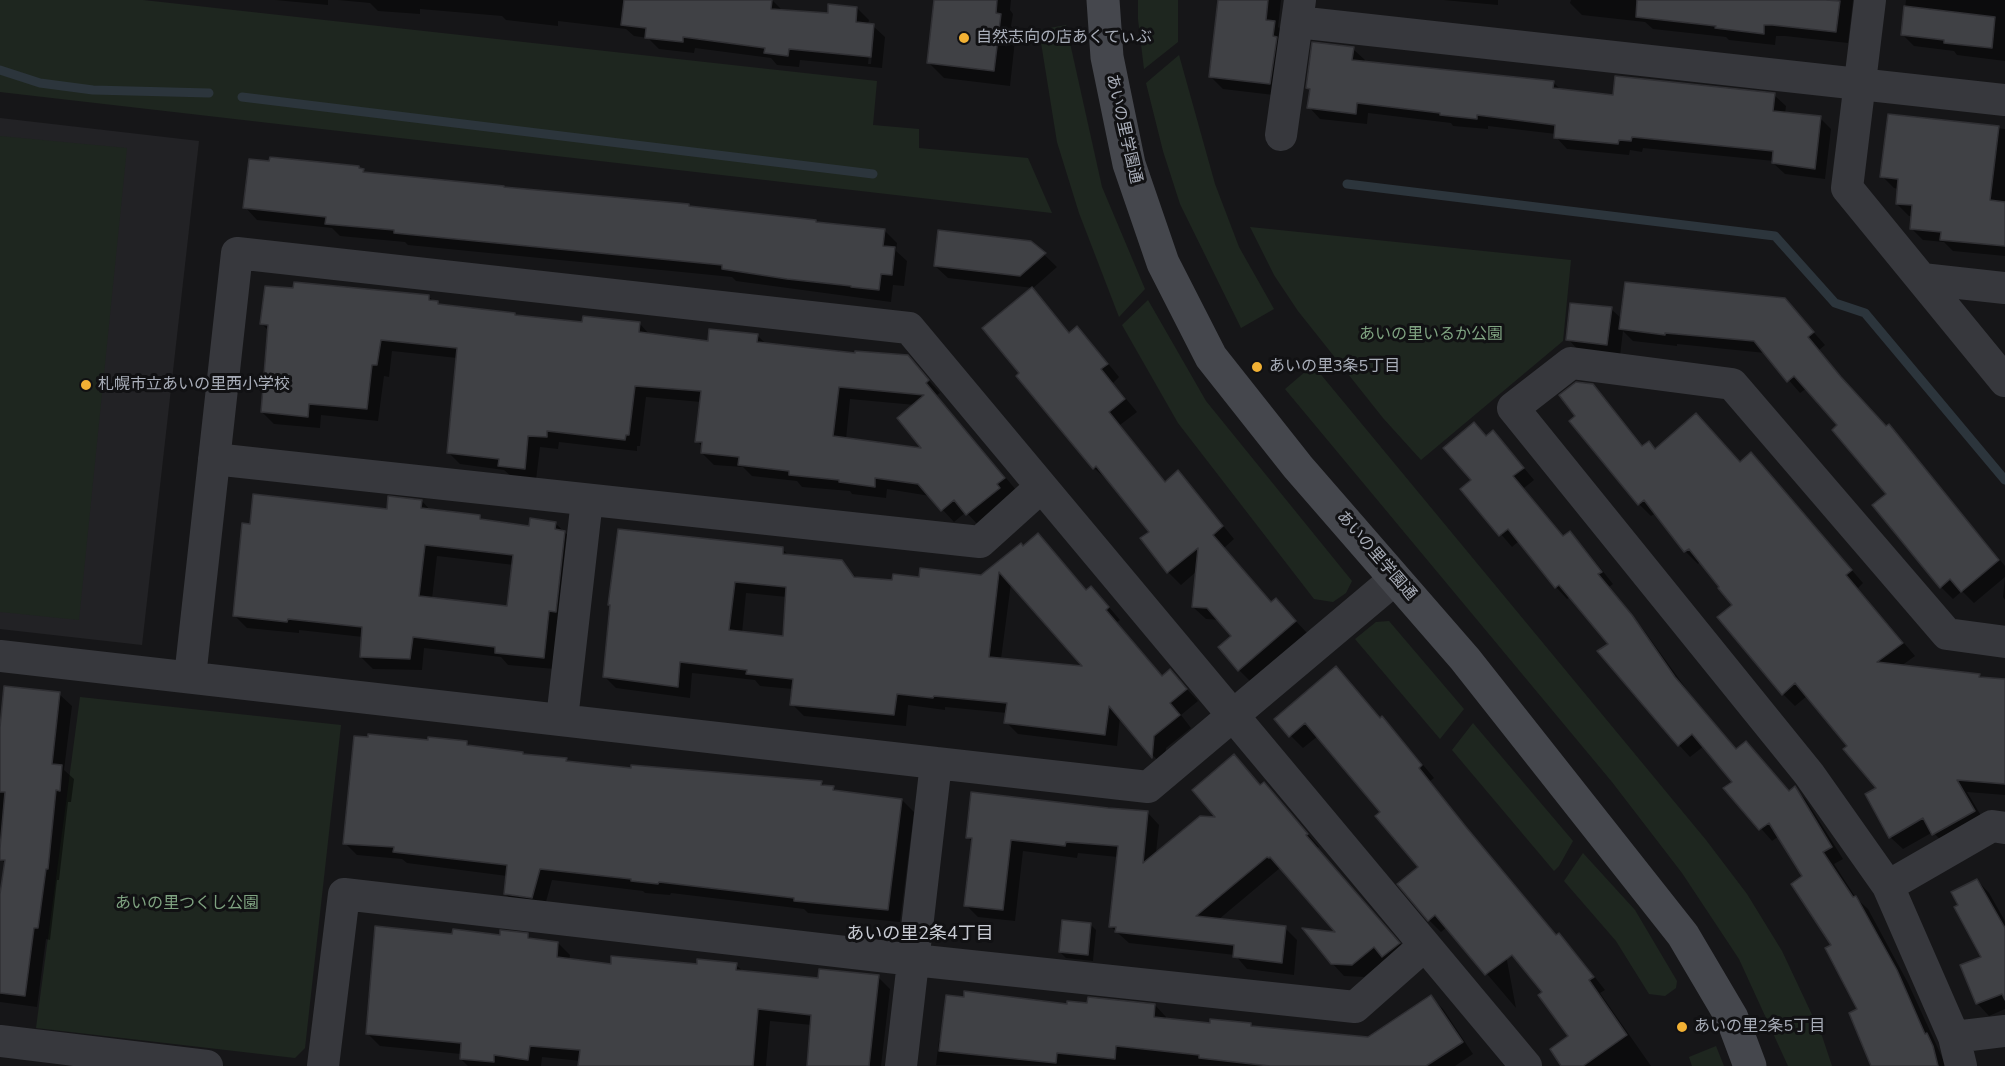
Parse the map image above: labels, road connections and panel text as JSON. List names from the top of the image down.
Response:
{
  "streets": {
    "street": ["あいの里学園通"]
  },
  "districts": ["あいの里2条4丁目"],
  "parks": ["あいの里いるか公園", "あいの里つくし公園"],
  "places": [
    "自然志向の店あくてぃぶ",
    "あいの里3条5丁目",
    "札幌市立あいの里西小学校",
    "あいの里2条5丁目"
  ]
}
